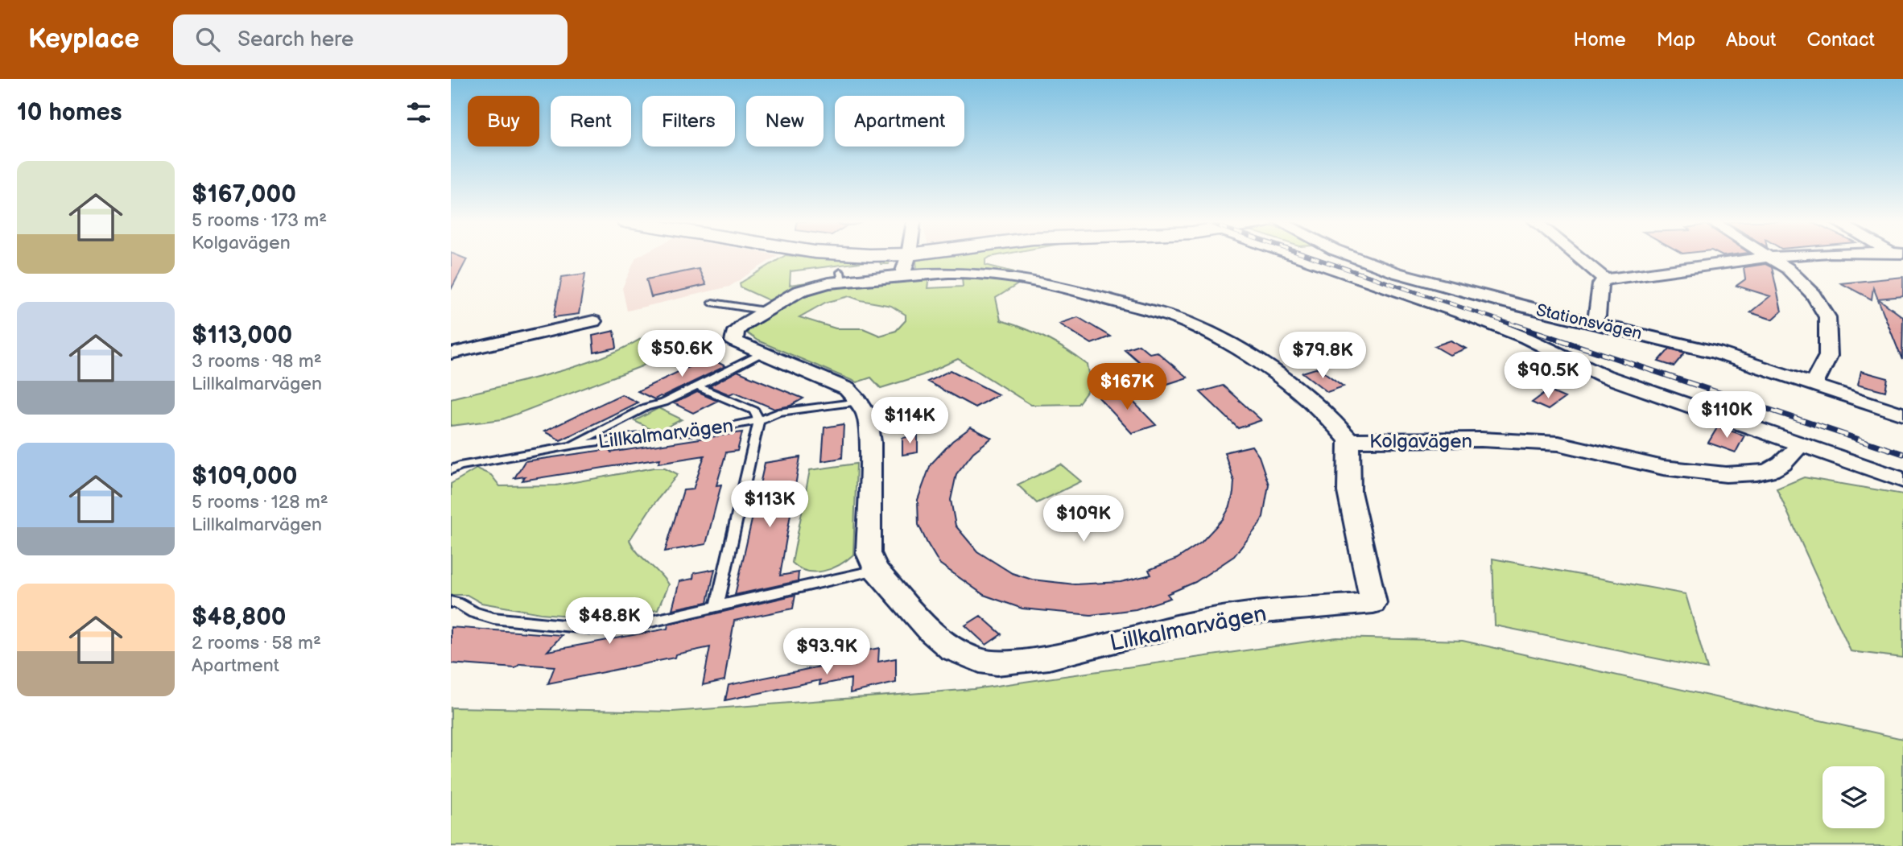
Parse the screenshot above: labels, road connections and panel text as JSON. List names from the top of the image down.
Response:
{
  "streets": {
    "street": ["Stationsvägen", "Lillkalmarvägen", "Kolgavägen"]
  },
  "crossings": [
    ["Lillkalmarvägen", "Kolgavägen"]
  ],
  "page": {
    "header": "Keyplace",
    "search": "Search here",
    "nav": [
      "Home",
      "Map",
      "About",
      "Contact"
    ],
    "heading": "10 homes",
    "chip": [
      "Buy",
      "Rent",
      "Filters",
      "New",
      "Apartment"
    ],
    "list": [
      {
        "name": "$167,000",
        "note": "5 rooms · 173 m² · Kolgavägen"
      },
      {
        "name": "$113,000",
        "note": "3 rooms · 98 m² · Lillkalmarvägen"
      },
      {
        "name": "$109,000",
        "note": "5 rooms · 128 m² · Lillkalmarvägen"
      },
      {
        "name": "$48,800",
        "note": "2 rooms · 58 m² · Apartment"
      }
    ],
    "price": [
      "$50.6K",
      "$79.8K",
      "$90.5K",
      "$167K",
      "$110K",
      "$114K",
      "$113K",
      "$109K",
      "$48.8K",
      "$93.9K"
    ]
  }
}
